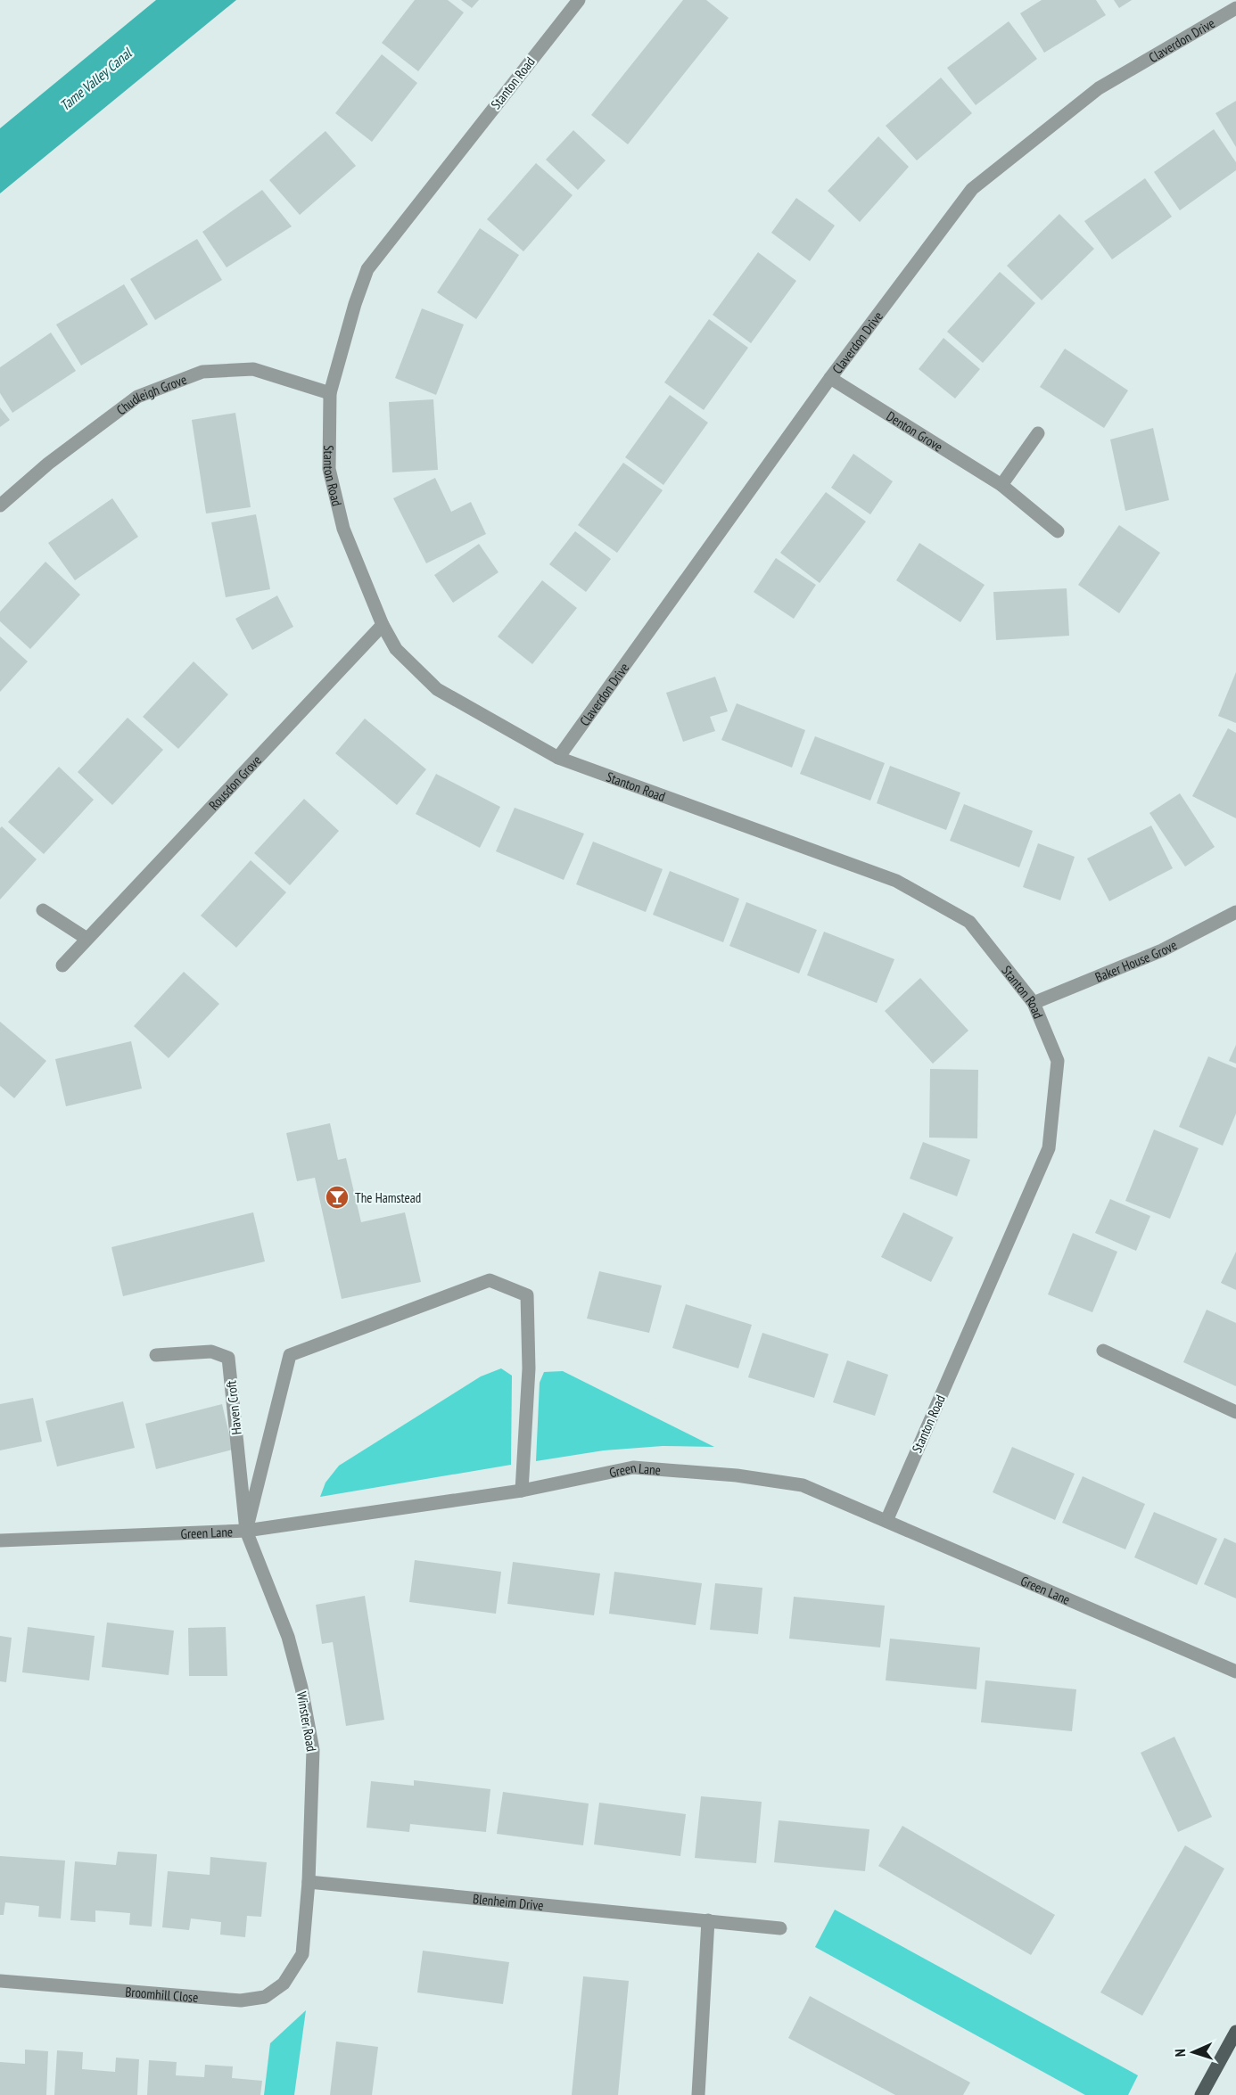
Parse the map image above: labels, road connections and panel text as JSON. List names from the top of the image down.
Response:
{
  "streets": {
    "street": [
      "Claverdon Drive",
      "Stanton Road",
      "Chudleigh Grove",
      "Denton Grove",
      "Rousdon Grove",
      "Baker House Grove",
      "Haven Croft",
      "Green Lane",
      "Winster Road",
      "Blenheim Drive",
      "Broomhill Close"
    ]
  },
  "crossings": [
    ["Claverdon Drive", "Stanton Road"],
    ["Claverdon Drive", "Denton Grove"],
    ["Stanton Road", "Chudleigh Grove"],
    ["Stanton Road", "Rousdon Grove"],
    ["Stanton Road", "Baker House Grove"],
    ["Stanton Road", "Green Lane"],
    ["Haven Croft", "Green Lane"],
    ["Haven Croft", "Winster Road"],
    ["Green Lane", "Winster Road"],
    ["Winster Road", "Blenheim Drive"],
    ["Winster Road", "Broomhill Close"]
  ],
  "water": ["Tame Valley Canal"],
  "places": {
    "bar": ["The Hamstead"]
  },
  "north": "left"
}
